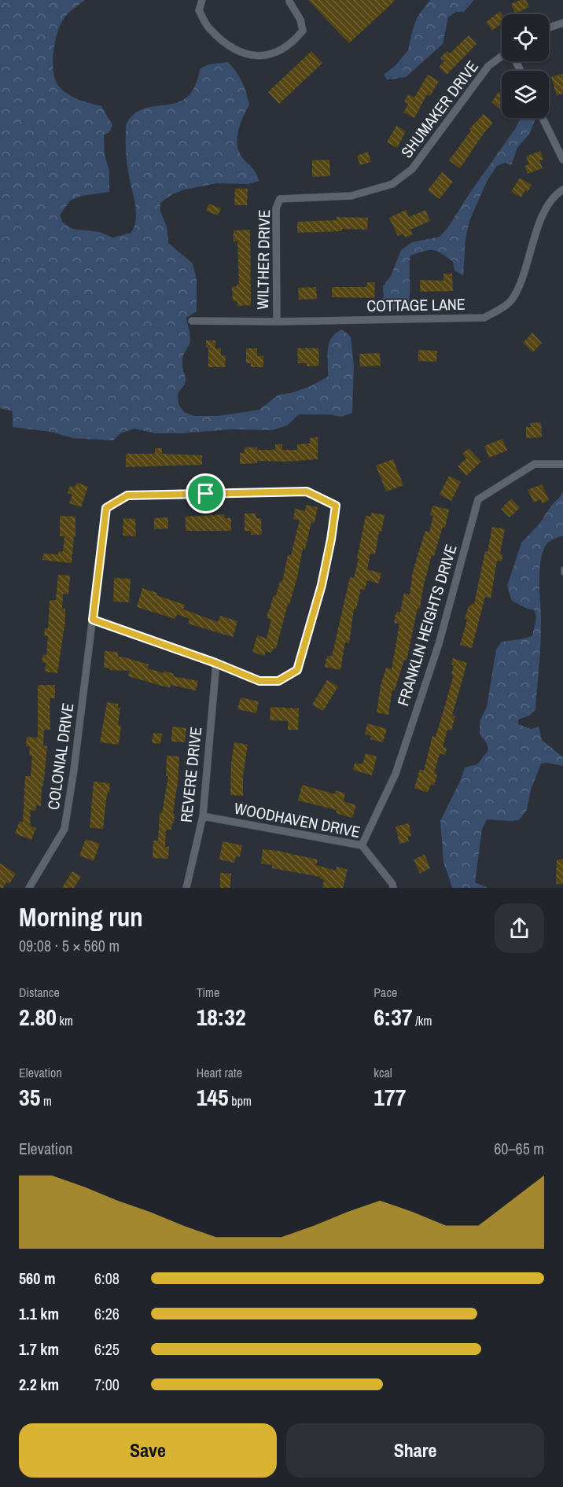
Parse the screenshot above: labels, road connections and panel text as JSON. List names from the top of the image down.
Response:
{
  "streets": {
    "street": [
      "SHUMAKER DRIVE",
      "WILTHER DRIVE",
      "COTTAGE LANE",
      "FRANKLIN HEIGHTS DRIVE",
      "COLONIAL DRIVE",
      "REVERE DRIVE",
      "WOODHAVEN DRIVE"
    ]
  },
  "crossings": [
    ["SHUMAKER DRIVE", "WILTHER DRIVE"],
    ["WILTHER DRIVE", "COTTAGE LANE"],
    ["FRANKLIN HEIGHTS DRIVE", "WOODHAVEN DRIVE"],
    ["COLONIAL DRIVE", "REVERE DRIVE"],
    ["REVERE DRIVE", "WOODHAVEN DRIVE"]
  ],
  "page": {
    "heading": ["Morning run", "09:08 · 5 × 560 m"],
    "stats": [
      ["Distance", "2.80 km"],
      ["Time", "18:32"],
      ["Pace", "6:37 /km"],
      ["Elevation", "35 m"],
      ["Heart rate", "145 bpm"],
      ["kcal", "177"]
    ],
    "chart": ["Elevation", "60–65 m"],
    "list": [
      {
        "name": "560 m",
        "note": "6:08"
      },
      {
        "name": "1.1 km",
        "note": "6:26"
      },
      {
        "name": "1.7 km",
        "note": "6:25"
      },
      {
        "name": "2.2 km",
        "note": "7:00"
      }
    ],
    "buttons": ["Save", "Share"]
  }
}
